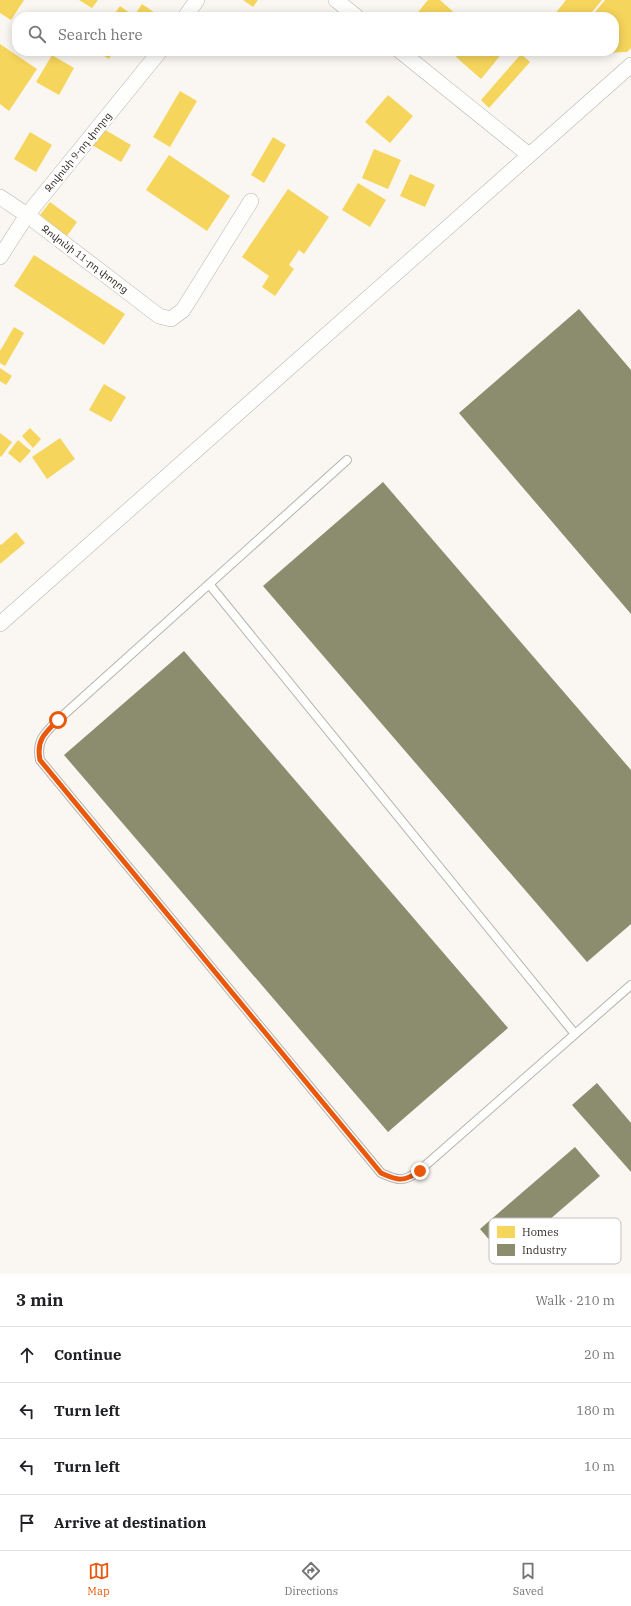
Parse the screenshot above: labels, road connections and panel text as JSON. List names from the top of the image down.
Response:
{
  "streets": {
    "street": ["Զովունի 9-րդ փողոց", "Զովունի 11-րդ փողոց"]
  },
  "crossings": [
    ["Զովունի 9-րդ փողոց", "Զովունի 11-րդ փողոց"]
  ],
  "legend": ["Homes", "Industry"],
  "page": {
    "search": "Search here",
    "heading": ["3 min", "Walk · 210 m"],
    "list": [
      ["Continue", "20 m"],
      ["Turn left", "180 m"],
      ["Turn left", "10 m"],
      "Arrive at destination"
    ],
    "nav": ["Map", "Directions", "Saved"]
  }
}
